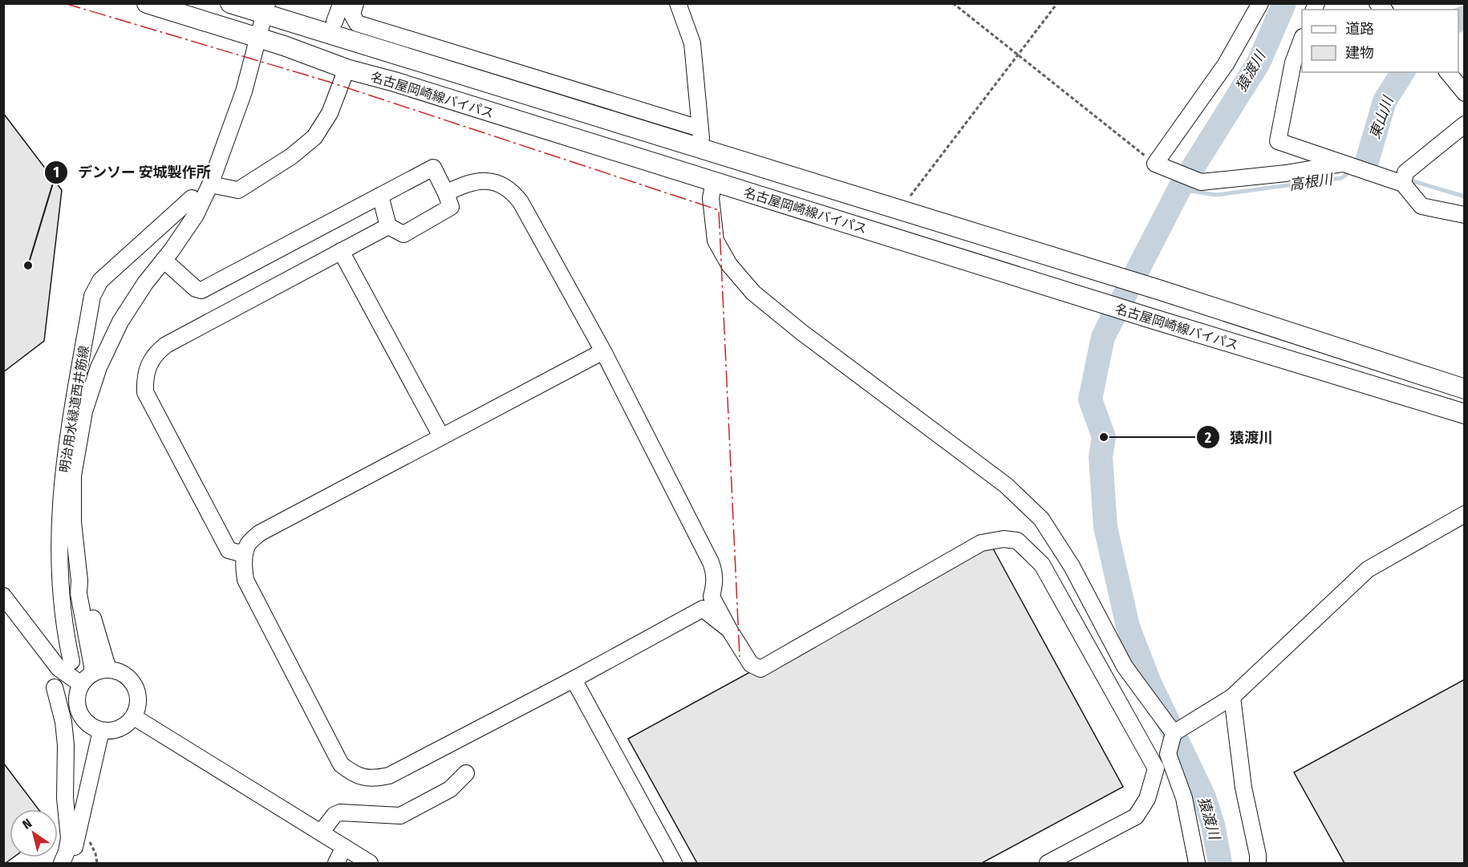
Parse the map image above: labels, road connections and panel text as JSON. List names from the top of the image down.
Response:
{
  "streets": {
    "main road": ["名古屋岡崎線バイパス"],
    "street": ["明治用水緑道西井筋線"]
  },
  "water": ["猿渡川", "東山川", "高根川"],
  "places": ["デンソー 安城製作所", "猿渡川"],
  "legend": ["道路", "建物"],
  "north": "top left"
}
